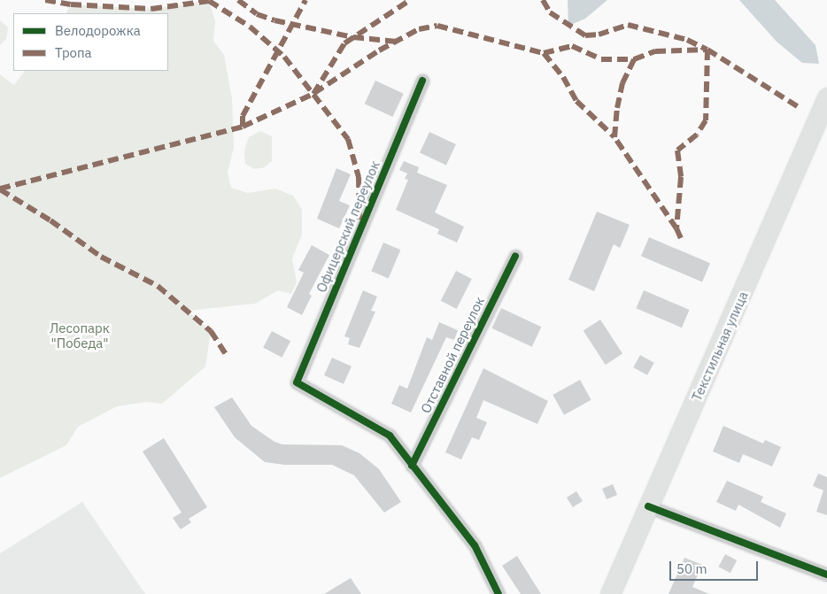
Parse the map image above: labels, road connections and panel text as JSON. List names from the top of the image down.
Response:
{
  "streets": {
    "main road": ["Текстильная улица"],
    "street": ["Офицерский переулок", "Отставной переулок"]
  },
  "crossings": [
    ["Офицерский переулок", "Отставной переулок"]
  ],
  "parks": ["Лесопарк \"Победа\""],
  "legend": ["Велодорожка", "Тропа"],
  "scale_bar": "50 m"
}
